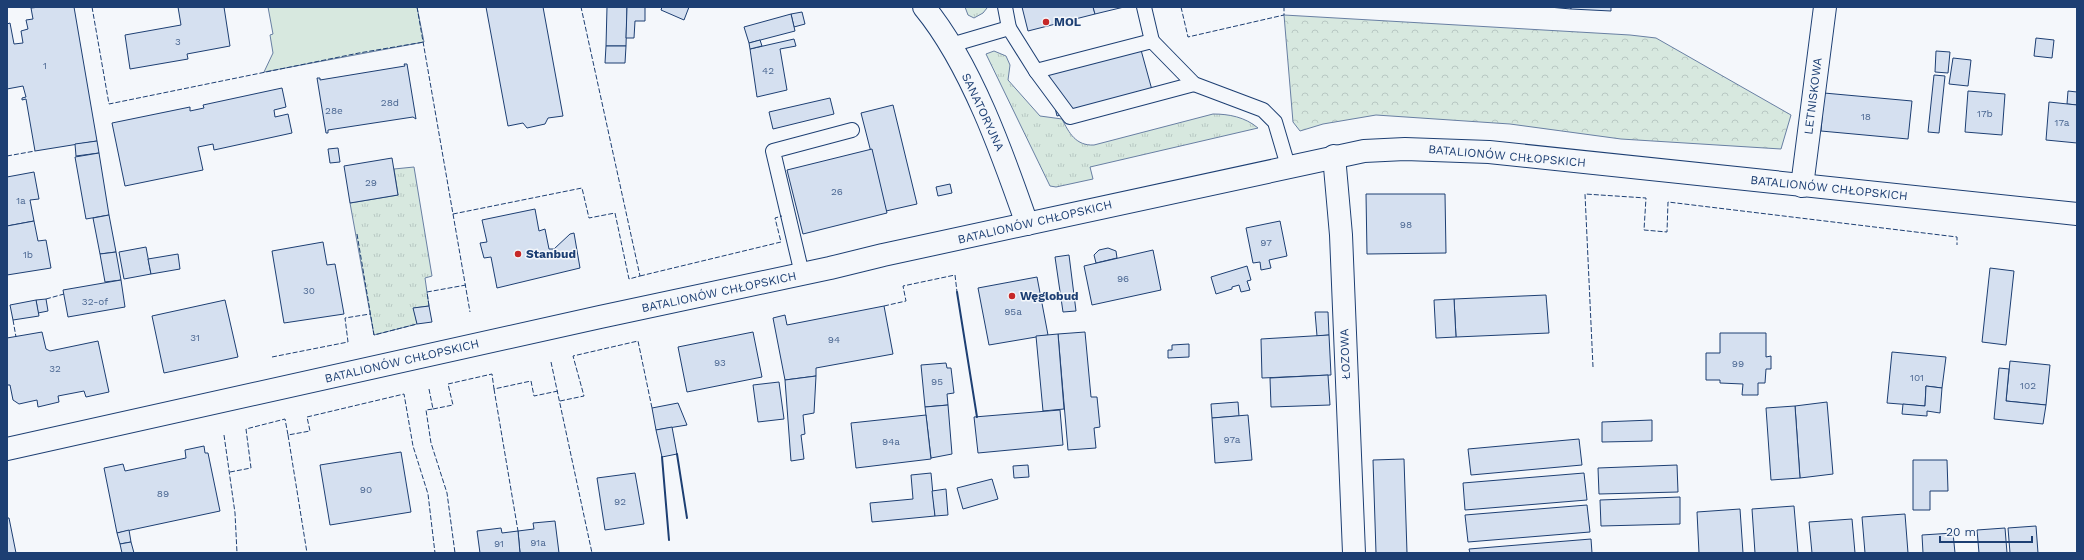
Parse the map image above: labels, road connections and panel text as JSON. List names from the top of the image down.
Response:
{
  "streets": {
    "street": [
      "LETNISKOWA",
      "SANATORYJNA",
      "BATALIONÓW CHŁOPSKICH",
      "ŁOZOWA"
    ]
  },
  "crossings": [
    ["LETNISKOWA", "BATALIONÓW CHŁOPSKICH"],
    ["SANATORYJNA", "BATALIONÓW CHŁOPSKICH"],
    ["BATALIONÓW CHŁOPSKICH", "ŁOZOWA"]
  ],
  "places": ["MOL", "Stanbud", "Węglobud"],
  "house_numbers": [
    "3",
    "1",
    "42",
    "28d",
    "28e",
    "17b",
    "18",
    "17a",
    "29",
    "26",
    "1a",
    "98",
    "97",
    "1b",
    "96",
    "30",
    "32-of",
    "95a",
    "31",
    "94",
    "93",
    "99",
    "32",
    "101",
    "95",
    "102",
    "97a",
    "94a",
    "90",
    "89",
    "92",
    "91a",
    "91"
  ],
  "scale_bar": "20 m"
}
